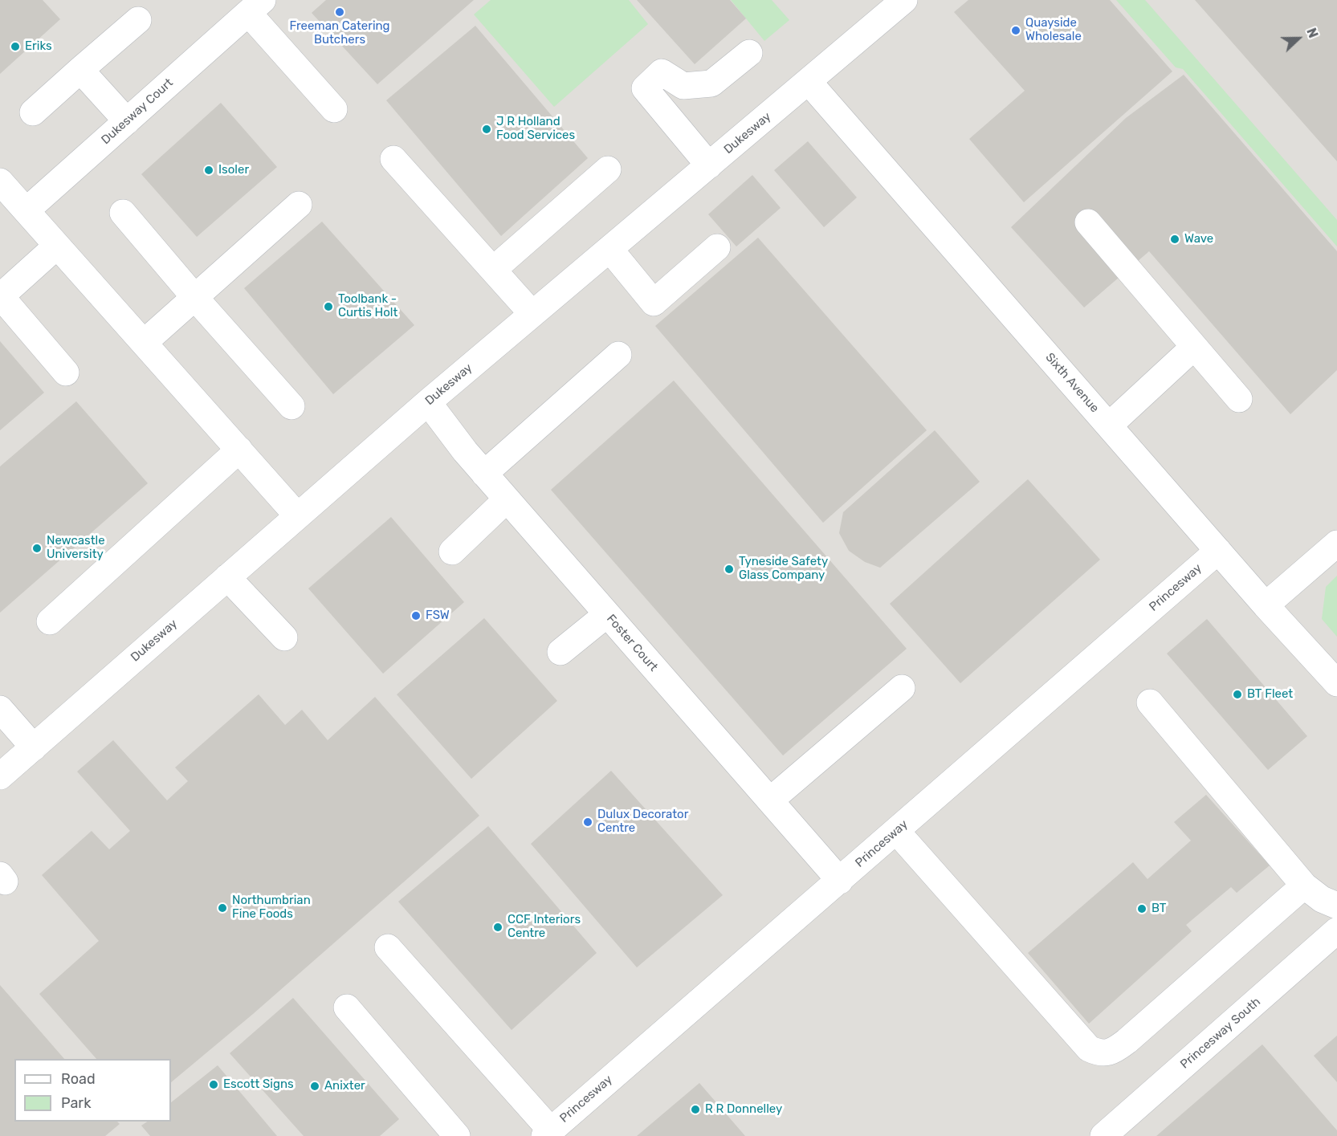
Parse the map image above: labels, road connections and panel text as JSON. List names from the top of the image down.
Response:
{
  "streets": {
    "street": [
      "Dukesway Court",
      "Dukesway",
      "Sixth Avenue",
      "Princesway",
      "Foster Court",
      "Princesway South"
    ]
  },
  "crossings": [
    ["Dukesway", "Sixth Avenue"],
    ["Dukesway", "Foster Court"],
    ["Sixth Avenue", "Princesway"],
    ["Princesway", "Foster Court"]
  ],
  "places": [
    "Freeman Catering Butchers",
    "Quayside Wholesale",
    "Eriks",
    "J R Holland Food Services",
    "Isoler",
    "Wave",
    "Toolbank - Curtis Holt",
    "Newcastle University",
    "Tyneside Safety Glass Company",
    "FSW",
    "BT Fleet",
    "Dulux Decorator Centre",
    "Northumbrian Fine Foods",
    "BT",
    "CCF Interiors Centre",
    "Escott Signs",
    "Anixter",
    "R R Donnelley"
  ],
  "legend": ["Road", "Park"],
  "north": "right"
}
